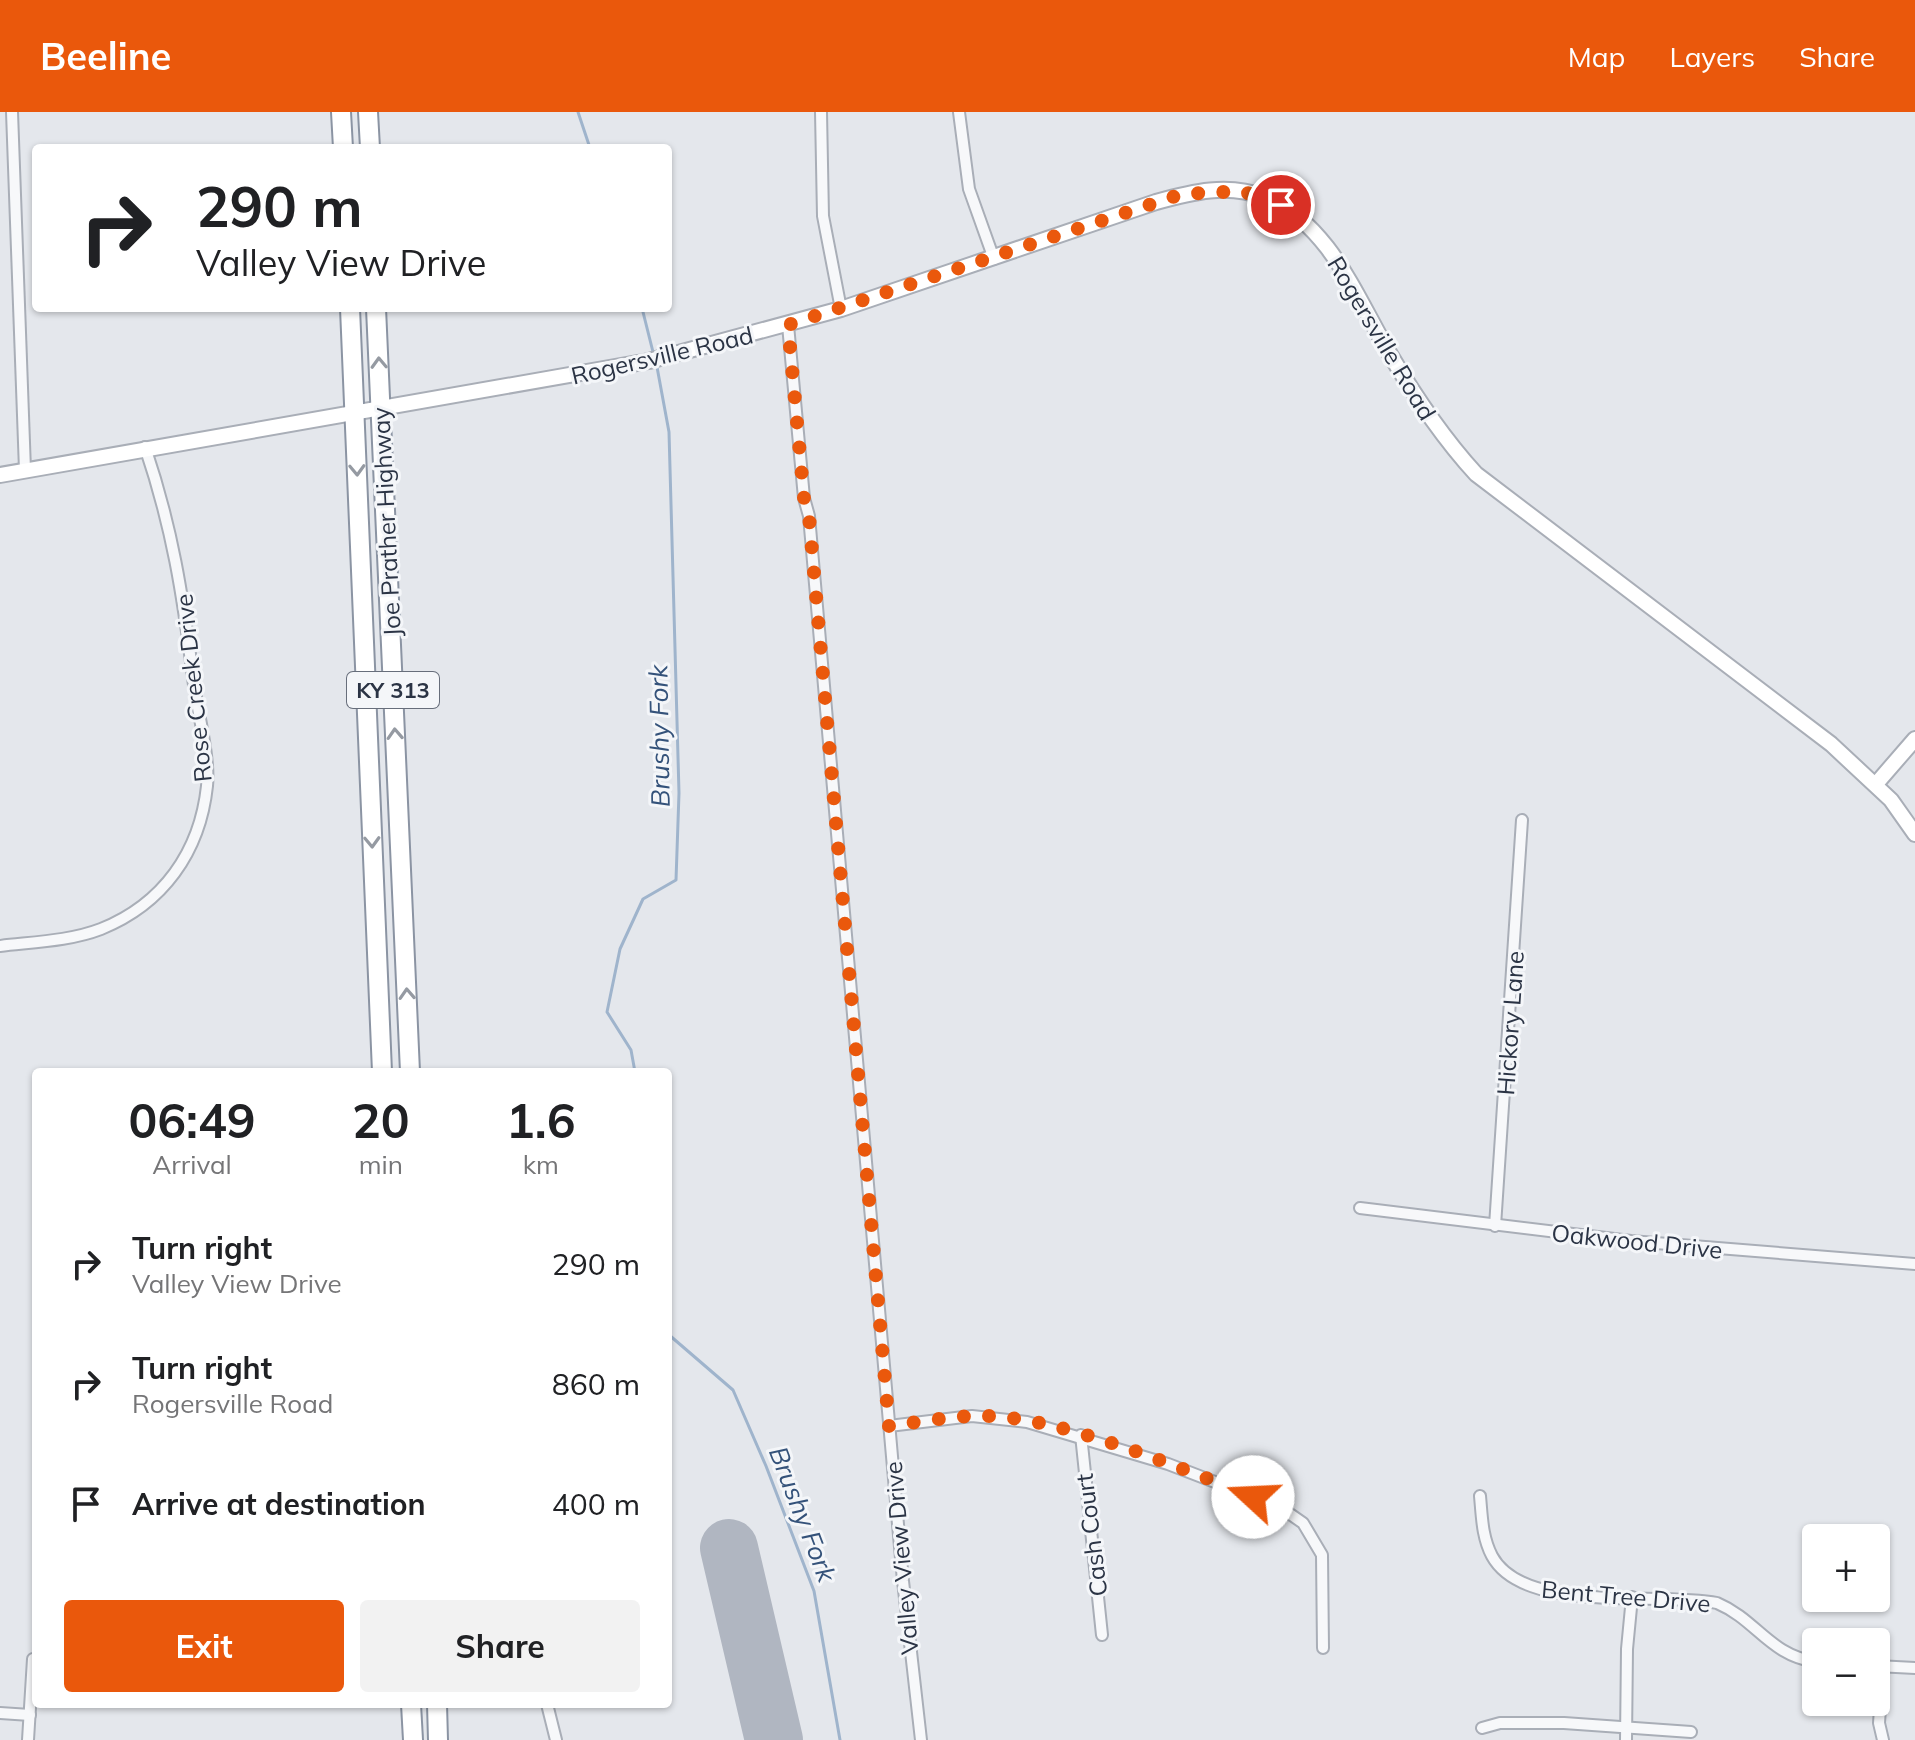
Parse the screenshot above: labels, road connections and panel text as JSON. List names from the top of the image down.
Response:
{
  "streets": {
    "highway": ["Joe Prather Highway", "KY 313"],
    "street": [
      "Rogersville Road",
      "Rose Creek Drive",
      "Hickory Lane",
      "Oakwood Drive",
      "Cash Court",
      "Valley View Drive",
      "Bent Tree Drive"
    ]
  },
  "crossings": [
    ["Rogersville Road", "Joe Prather Highway"],
    ["Rogersville Road", "Rose Creek Drive"],
    ["Rogersville Road", "Valley View Drive"],
    ["Hickory Lane", "Oakwood Drive"]
  ],
  "water": ["Brushy Fork"],
  "page": {
    "header": "Beeline",
    "nav": ["Map", "Layers", "Share"],
    "turn": ["290 m", "Valley View Drive"],
    "eta": [
      "06:49",
      "Arrival",
      "20",
      "min",
      "1.6",
      "km"
    ],
    "list": [
      {
        "name": "Turn right",
        "note": "Valley View Drive",
        "value": "290 m"
      },
      {
        "name": "Turn right",
        "note": "Rogersville Road",
        "value": "860 m"
      },
      {
        "name": "Arrive at destination",
        "value": "400 m"
      }
    ],
    "map_buttons": ["+", "−"],
    "buttons": ["Exit", "Share"]
  }
}
